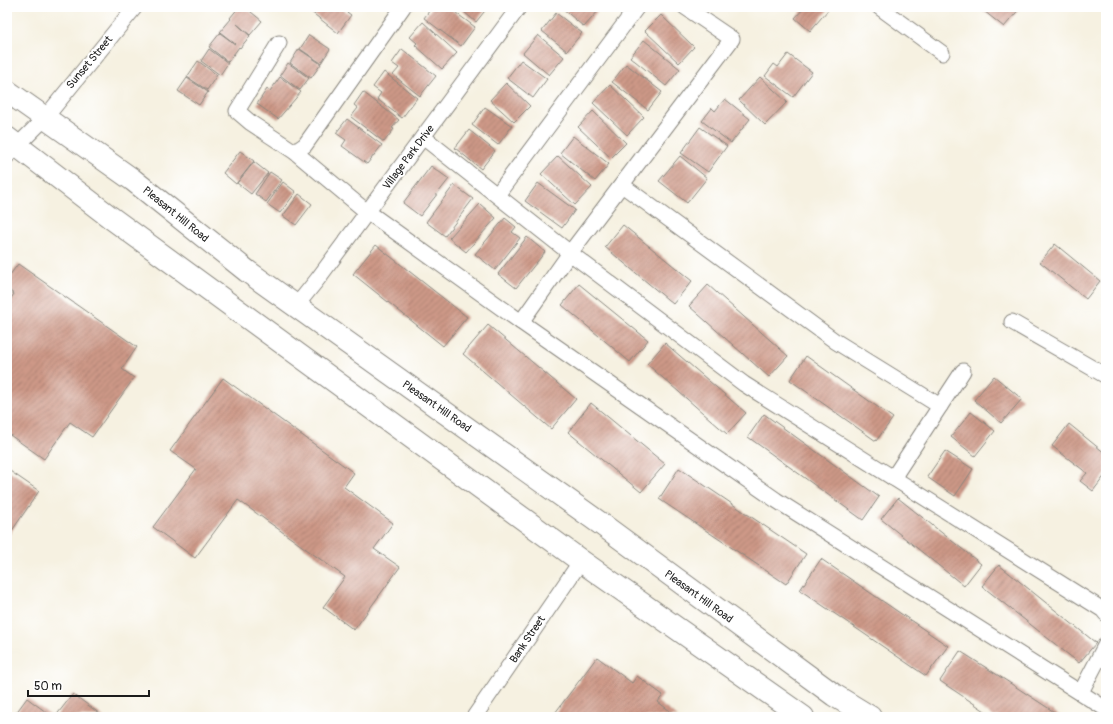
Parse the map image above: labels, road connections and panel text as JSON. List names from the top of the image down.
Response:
{
  "streets": {
    "highway": ["Pleasant Hill Road"],
    "street": ["Sunset Street", "Village Park Drive", "Bank Street"]
  },
  "crossings": [
    ["Sunset Street", "Pleasant Hill Road"],
    ["Village Park Drive", "Pleasant Hill Road"]
  ],
  "scale_bar": "50 m"
}
